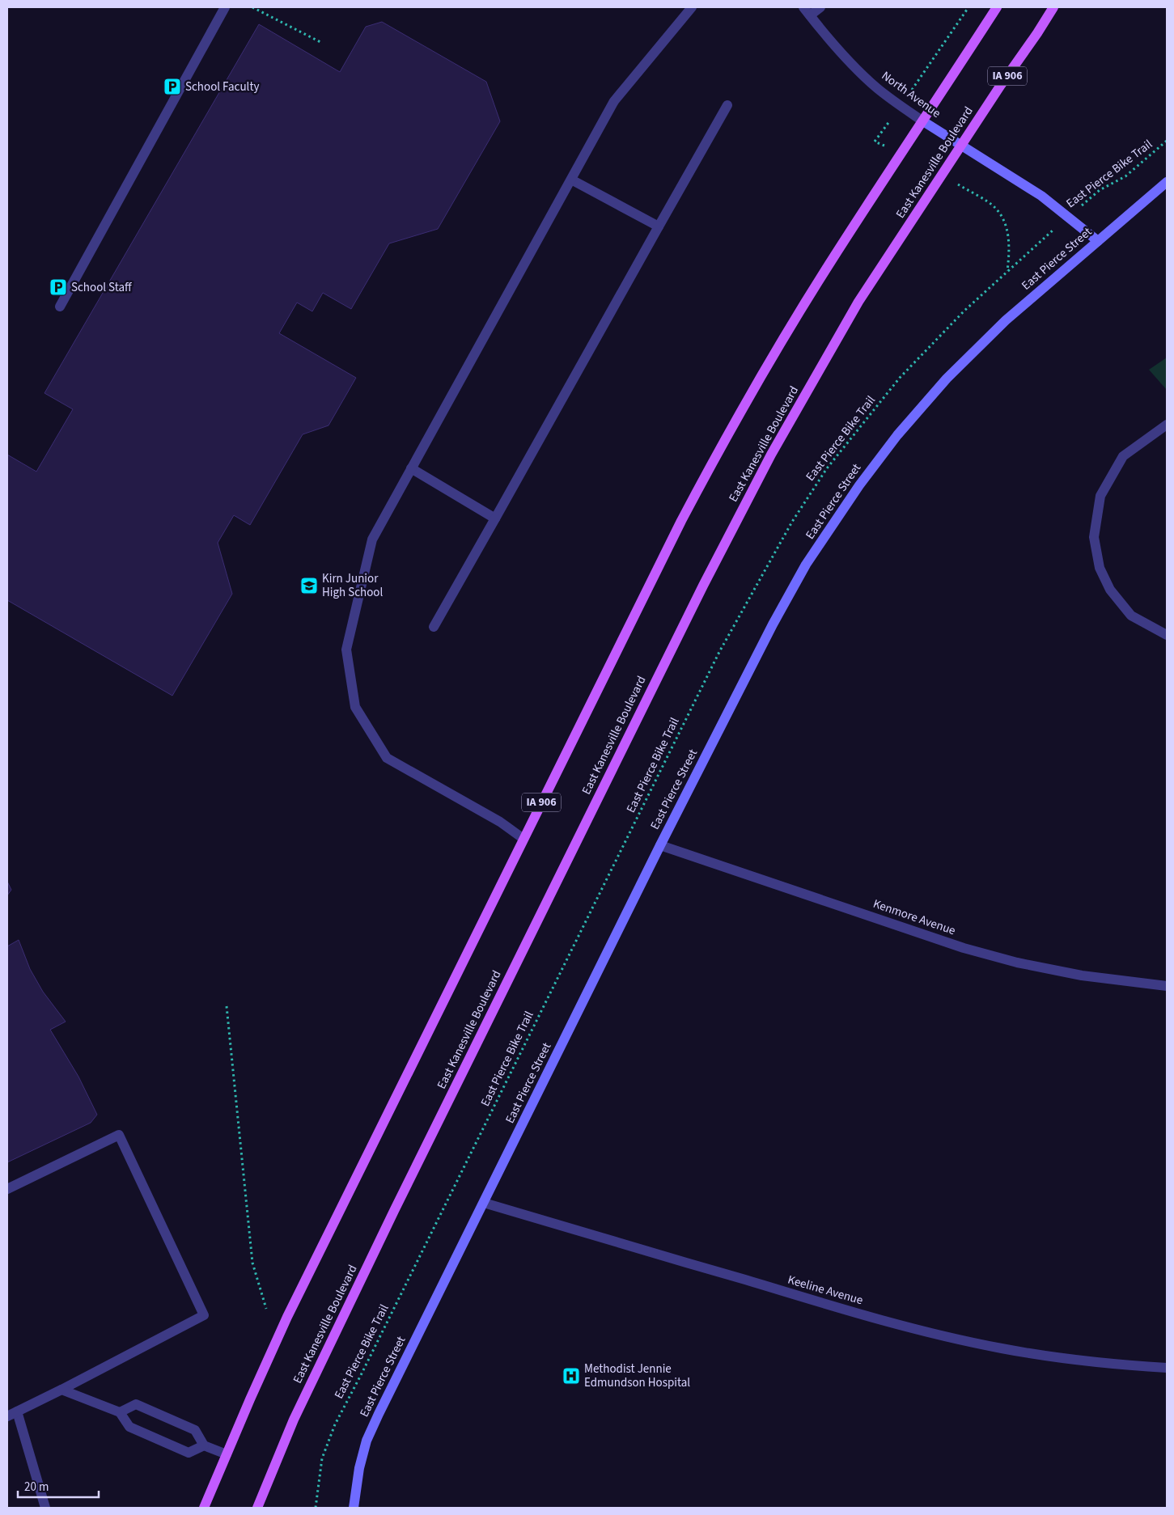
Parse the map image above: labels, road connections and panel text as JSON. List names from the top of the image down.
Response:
{
  "streets": {
    "main road": [
      "IA 906",
      "North Avenue",
      "East Kanesville Boulevard",
      "East Pierce Street"
    ],
    "street": ["Kenmore Avenue", "Keeline Avenue"],
    "path": ["East Pierce Bike Trail"]
  },
  "crossings": [
    ["IA 906", "North Avenue"],
    ["North Avenue", "East Kanesville Boulevard"],
    ["North Avenue", "East Pierce Bike Trail"],
    ["North Avenue", "East Pierce Street"],
    ["East Pierce Street", "Kenmore Avenue"],
    ["East Pierce Street", "Keeline Avenue"]
  ],
  "places": {
    "parking": ["School Faculty", "School Staff"],
    "school or university": ["Kirn Junior High School"],
    "hospital": ["Methodist Jennie Edmundson Hospital"]
  },
  "scale_bar": "20 m"
}
